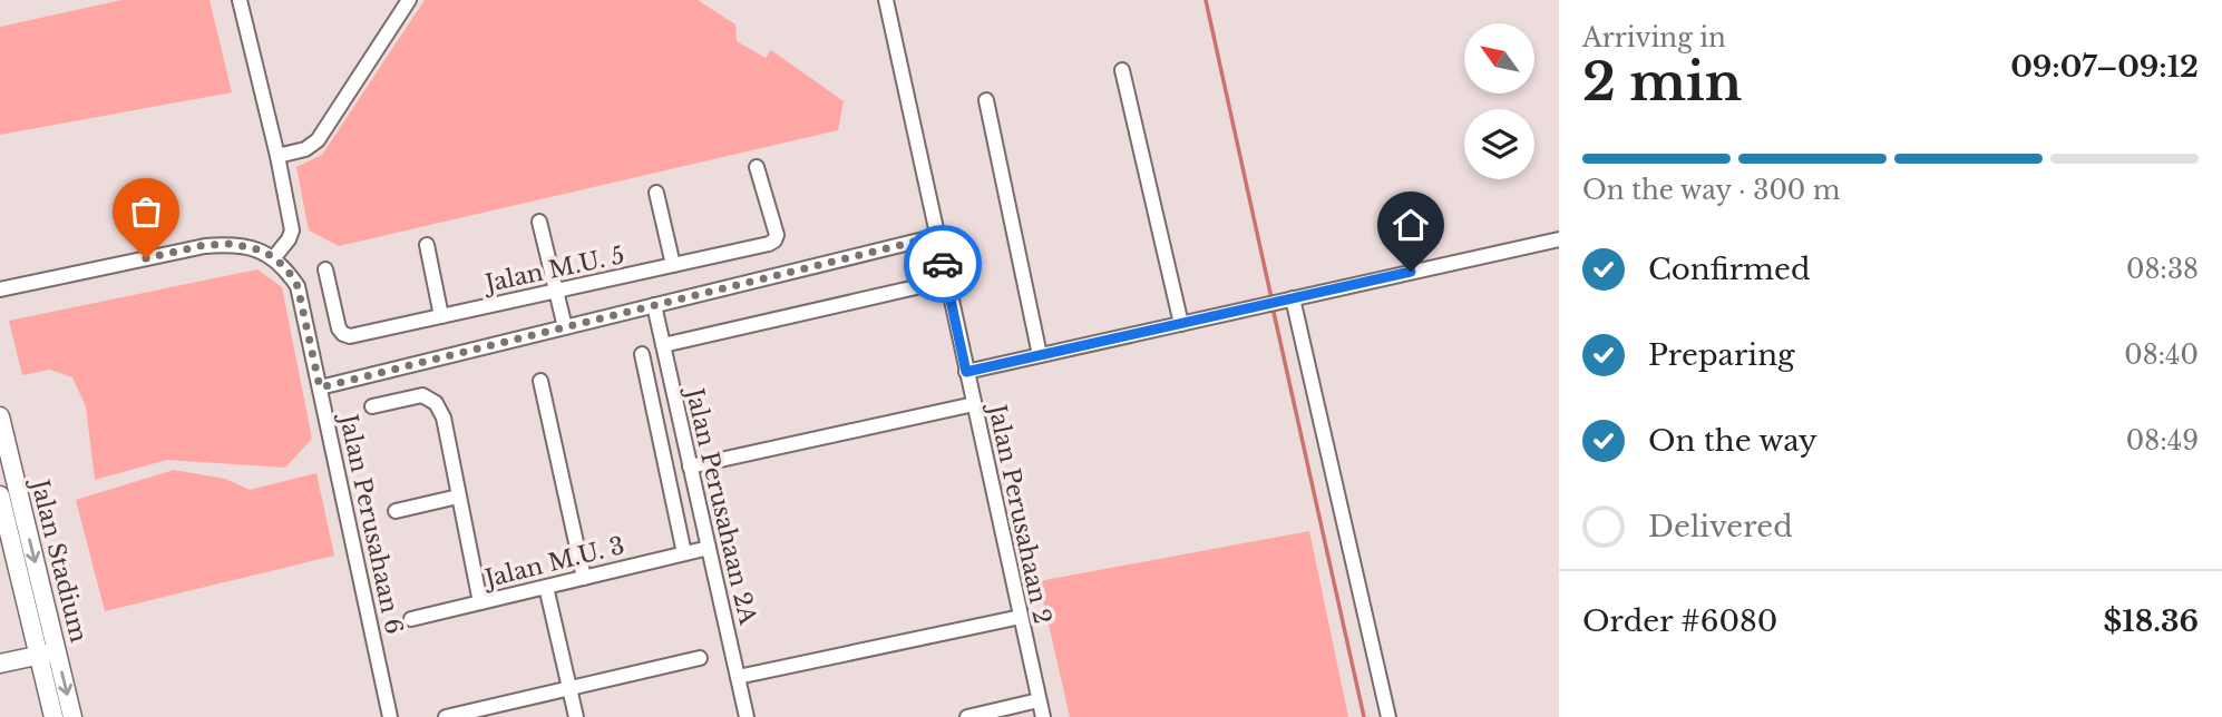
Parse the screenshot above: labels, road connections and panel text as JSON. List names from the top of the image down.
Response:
{
  "streets": {
    "street": [
      "Jalan M.U. 5",
      "Jalan Perusahaan 2A",
      "Jalan Perusahaan 2",
      "Jalan Perusahaan 6",
      "Jalan Stadium",
      "Jalan M.U. 3"
    ]
  },
  "crossings": [
    ["Jalan Perusahaan 2A", "Jalan M.U. 3"]
  ],
  "north": "top left",
  "page": {
    "heading": ["2 min", "Arriving in", "09:07–09:12"],
    "panel": ["Order #6080", "$18.36"],
    "bar": "On the way · 300 m",
    "list": [
      ["Confirmed", "08:38"],
      ["Preparing", "08:40"],
      ["On the way", "08:49"],
      "Delivered"
    ]
  }
}
